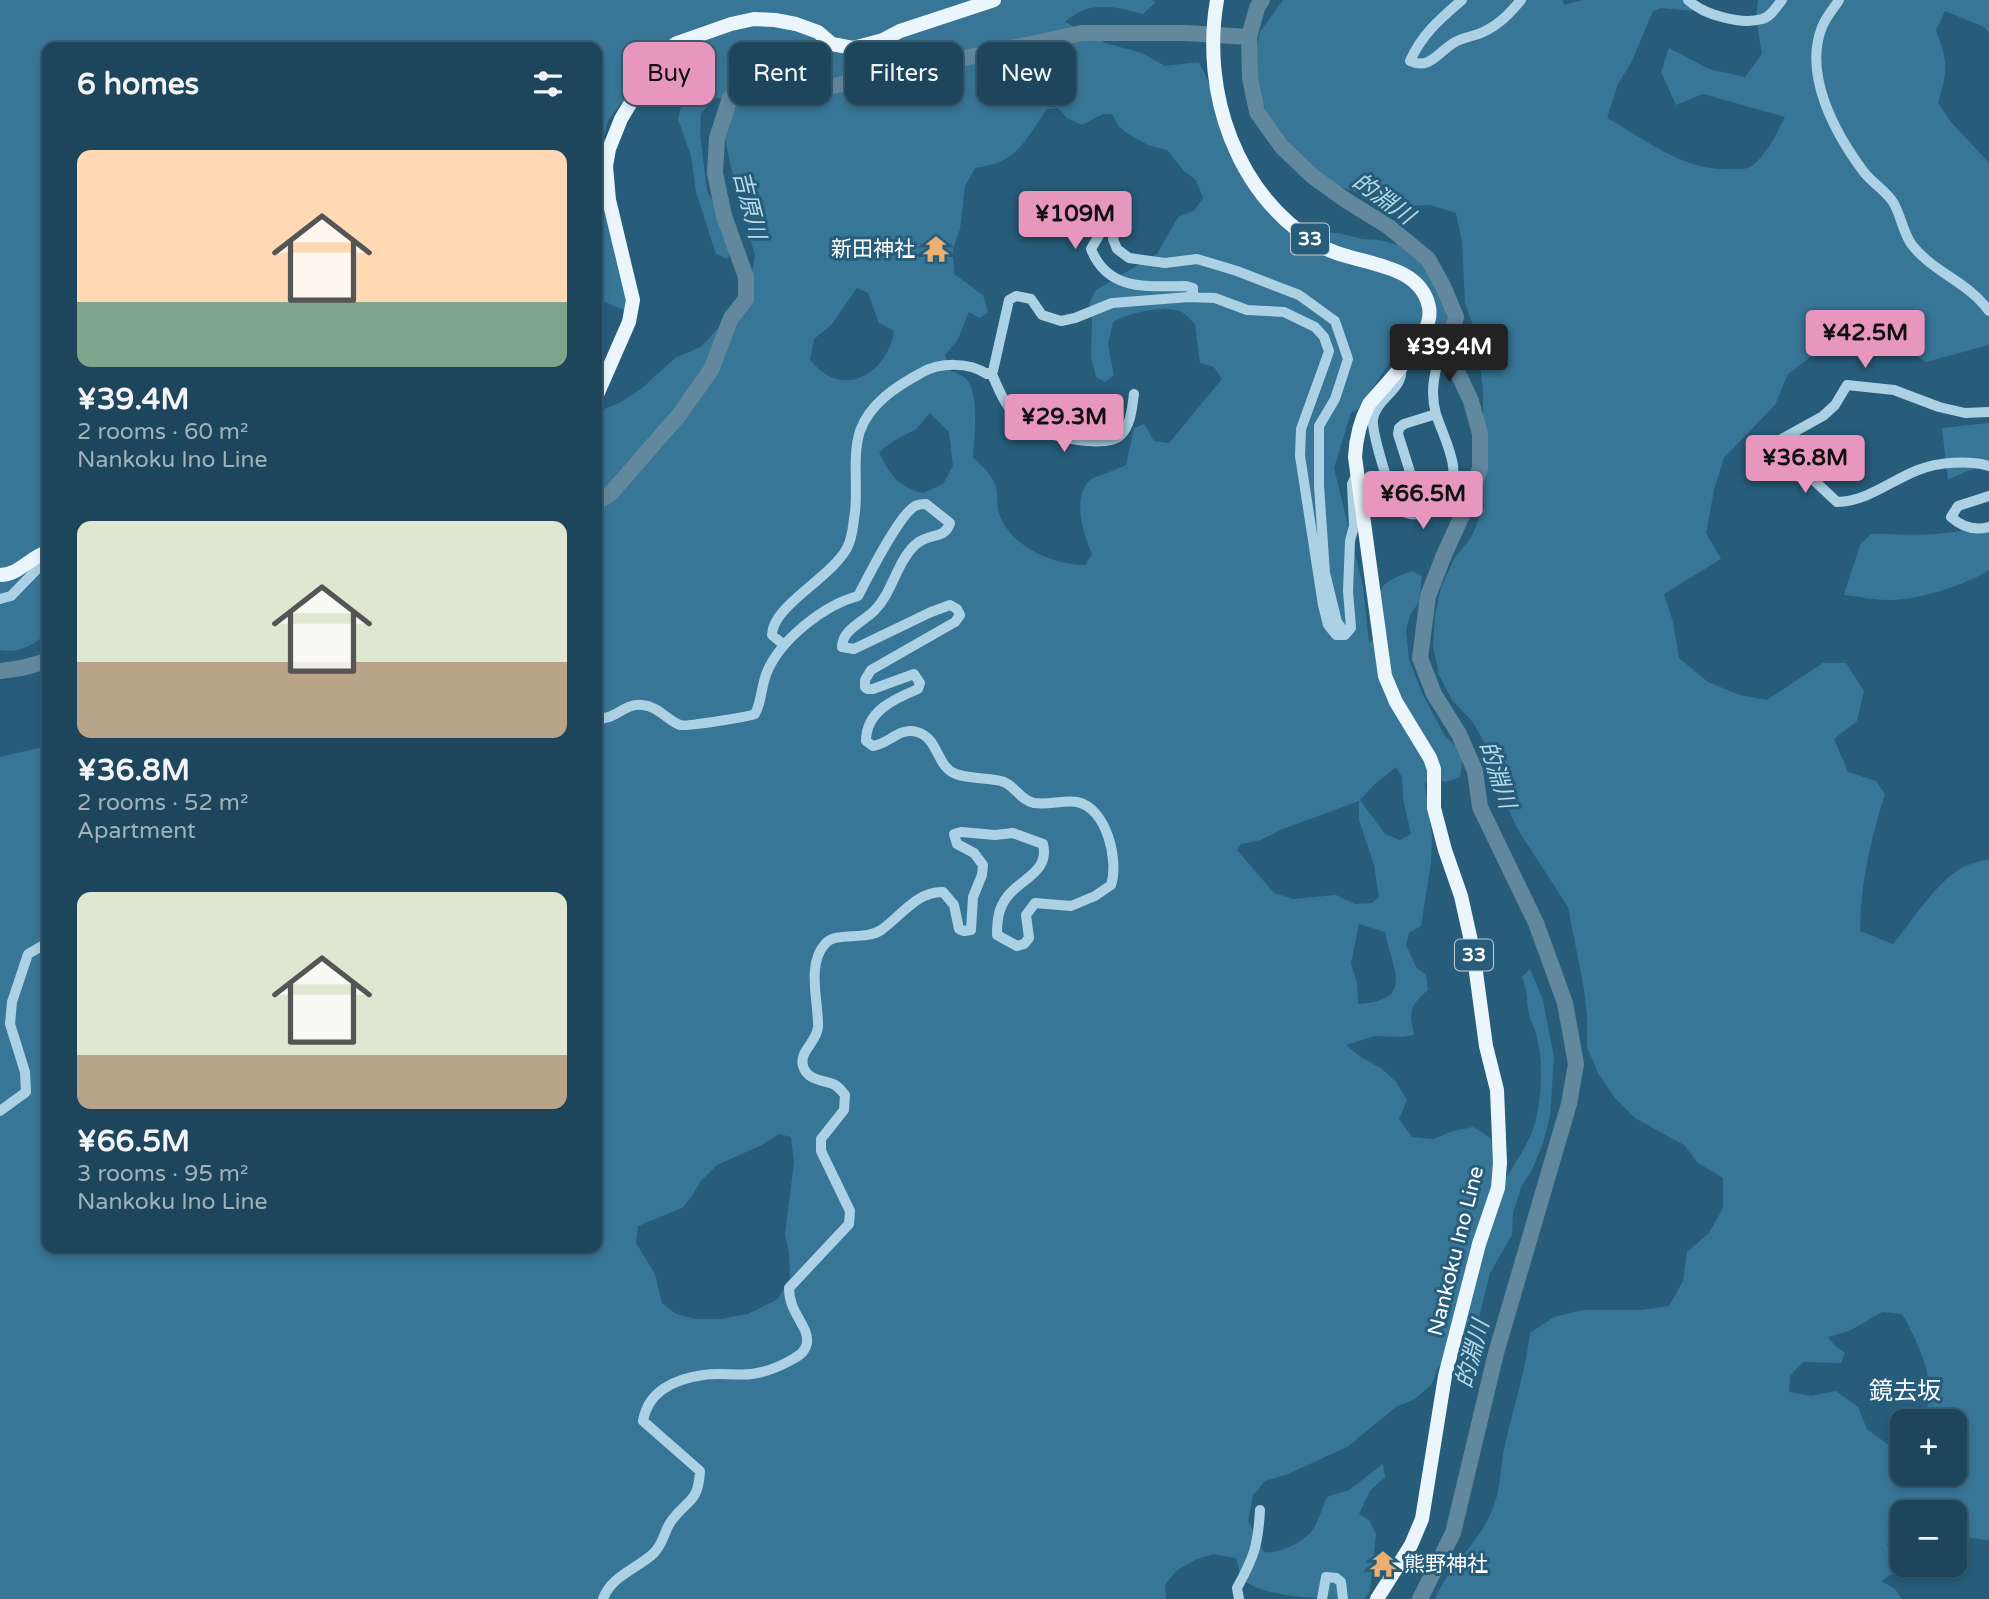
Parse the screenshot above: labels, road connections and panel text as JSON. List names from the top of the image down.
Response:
{
  "streets": {
    "main road": ["33", "Nankoku Ino Line"]
  },
  "districts": ["鏡去坂"],
  "water": ["的淵川", "吉原川"],
  "places": {
    "temple": ["新田神社", "熊野神社"]
  },
  "page": {
    "chip": [
      "Buy",
      "Rent",
      "Filters",
      "New"
    ],
    "heading": "6 homes",
    "list": [
      {
        "name": "¥39.4M",
        "note": "2 rooms · 60 m² · Nankoku Ino Line"
      },
      {
        "name": "¥36.8M",
        "note": "2 rooms · 52 m² · Apartment"
      },
      {
        "name": "¥66.5M",
        "note": "3 rooms · 95 m² · Nankoku Ino Line"
      }
    ],
    "price": [
      "¥109M",
      "¥42.5M",
      "¥39.4M",
      "¥29.3M",
      "¥36.8M",
      "¥66.5M"
    ],
    "map_buttons": ["+", "−"]
  }
}
